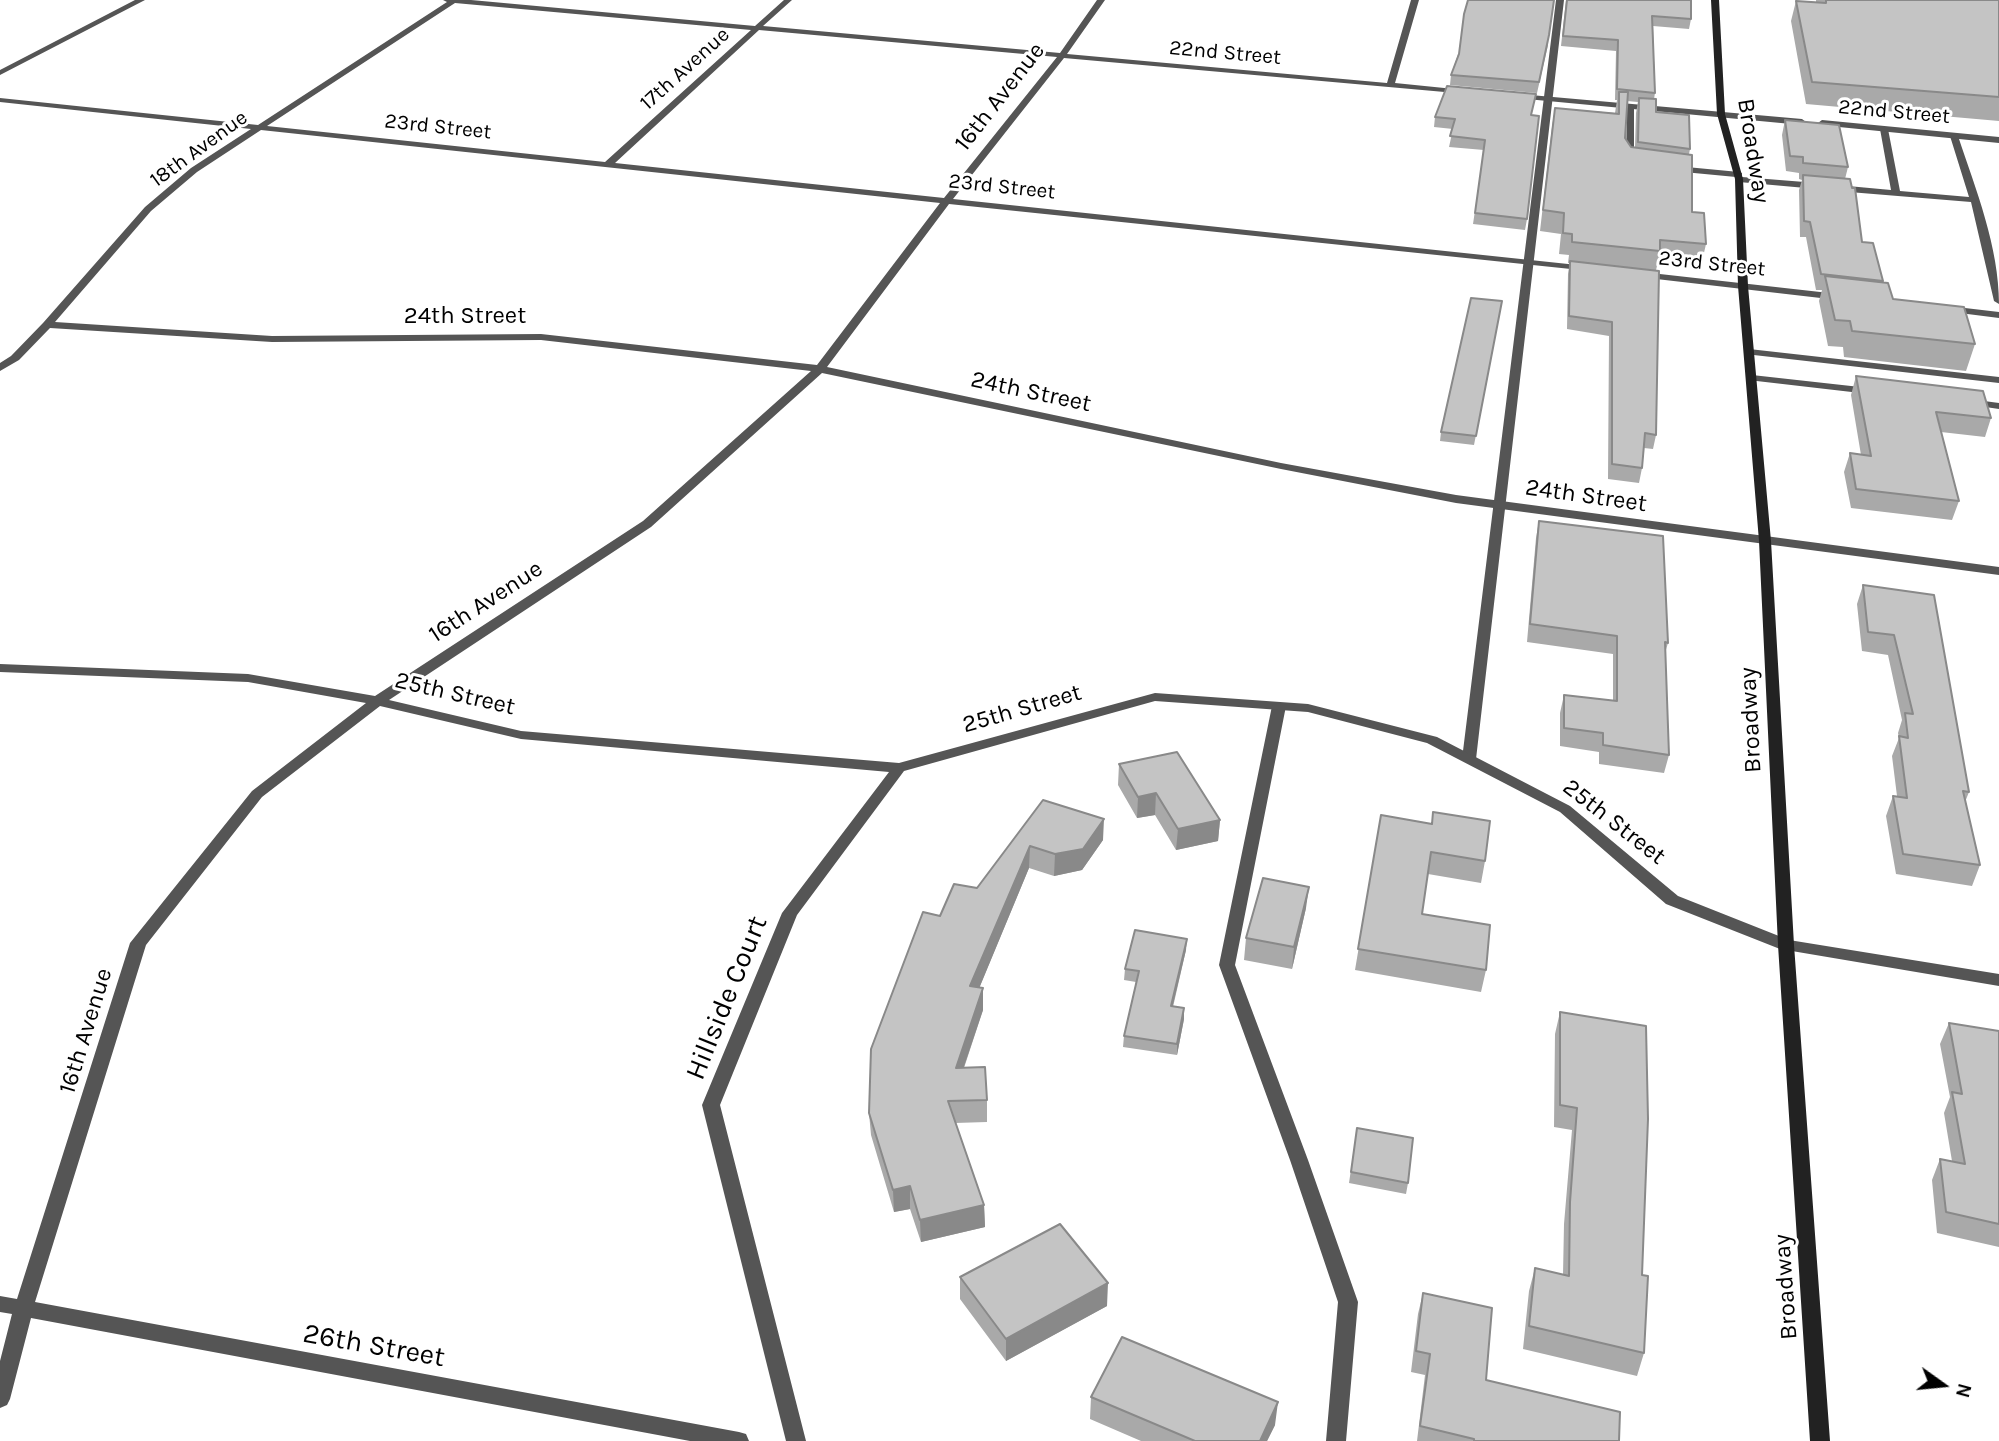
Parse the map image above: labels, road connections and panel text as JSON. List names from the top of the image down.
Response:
{
  "streets": {
    "main road": ["Broadway"],
    "street": [
      "22nd Street",
      "17th Avenue",
      "16th Avenue",
      "23rd Street",
      "18th Avenue",
      "24th Street",
      "25th Street",
      "Hillside Court",
      "26th Street"
    ]
  },
  "crossings": [
    ["22nd Street", "17th Avenue"],
    ["22nd Street", "16th Avenue"],
    ["22nd Street", "18th Avenue"],
    ["22nd Street", "Broadway"],
    ["17th Avenue", "23rd Street"],
    ["16th Avenue", "23rd Street"],
    ["16th Avenue", "24th Street"],
    ["16th Avenue", "25th Street"],
    ["16th Avenue", "26th Street"],
    ["23rd Street", "18th Avenue"],
    ["23rd Street", "Broadway"],
    ["18th Avenue", "24th Street"],
    ["Broadway", "24th Street"],
    ["Broadway", "25th Street"],
    ["25th Street", "Hillside Court"]
  ],
  "north": "right"
}
